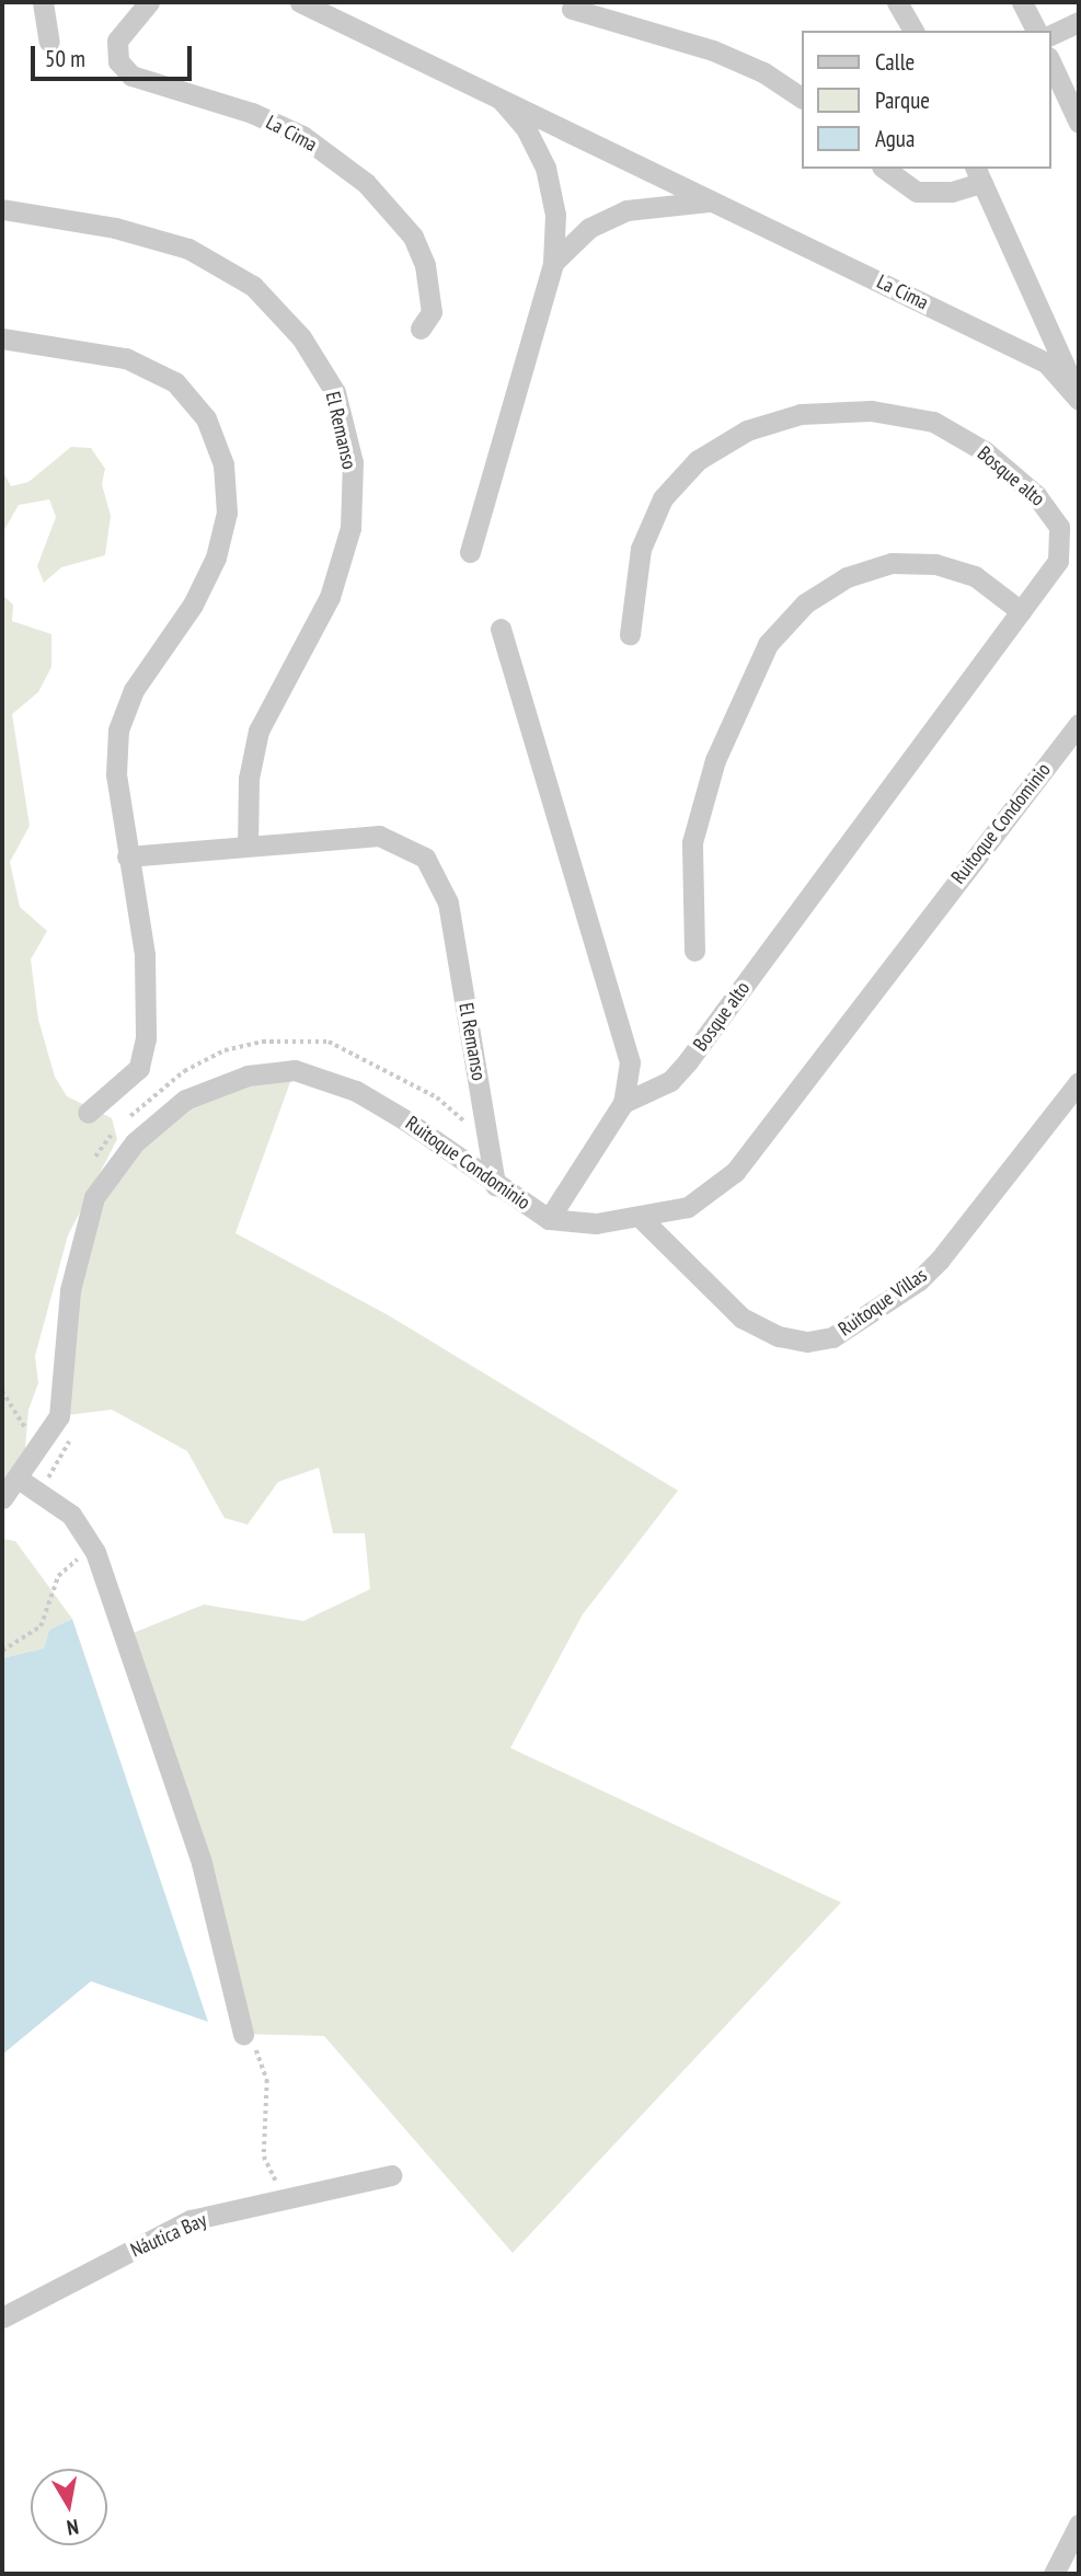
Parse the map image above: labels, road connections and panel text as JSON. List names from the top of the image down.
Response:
{
  "streets": {
    "street": [
      "La Cima",
      "El Remanso",
      "Bosque alto",
      "Ruitoque Condominio",
      "Ruitoque Villas",
      "Náutica Bay"
    ]
  },
  "crossings": [
    ["El Remanso", "Ruitoque Condominio"],
    ["Ruitoque Condominio", "Ruitoque Villas"]
  ],
  "legend": ["Calle", "Parque", "Agua"],
  "scale_bar": "50 m",
  "north": "bottom"
}
